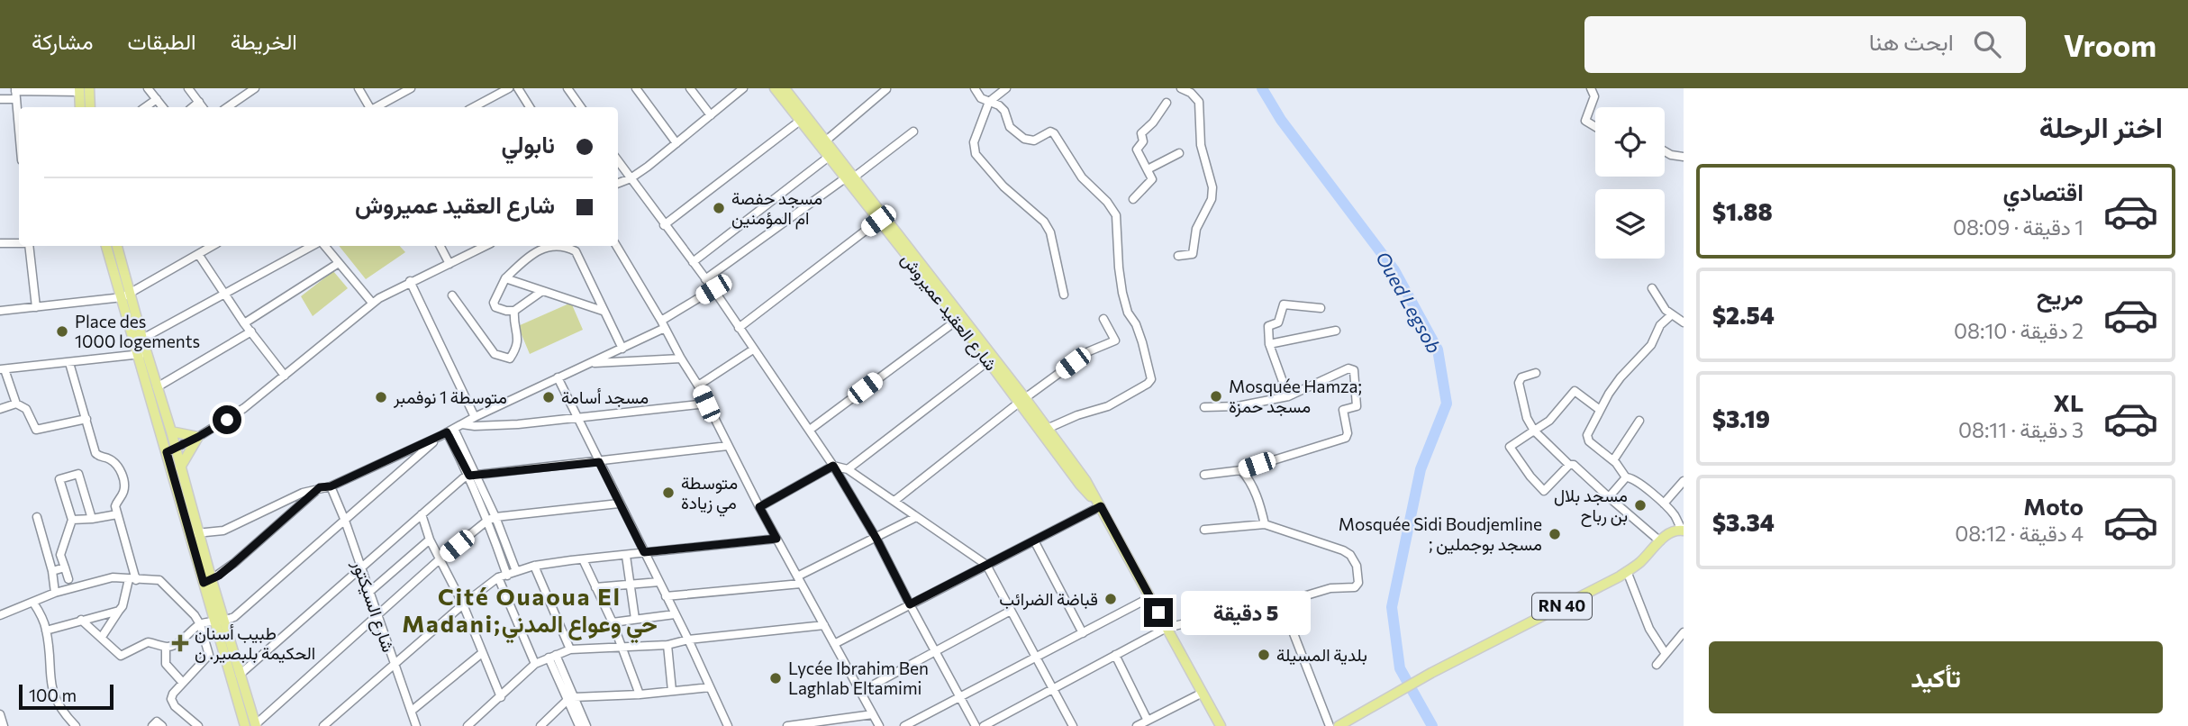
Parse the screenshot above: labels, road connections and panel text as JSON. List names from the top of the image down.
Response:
{
  "streets": {
    "main road": ["شارع العقيد عميروش", "RN 40"],
    "street": ["شارع السيكتور"]
  },
  "districts": ["Cité Ouaoua El Madani;حي وعواع المدني"],
  "water": ["Oued Legsob"],
  "places": {
    "other": [
      "مسجد حفصة ام المؤمنين",
      "Place des 1000 logements",
      "Mosquée Hamza; مسجد حمزة",
      "متوسطة 1 نوفمبر",
      "مسجد أسامة",
      "متوسطة مي زيادة",
      "مسجد بلال بن رباح",
      "Mosquée Sidi Boudjemline ; مسجد بوجملين",
      "قباضة الضرائب",
      "بلدية المسيلة",
      "Lycée Ibrahim Ben Laghlab Eltamimi"
    ],
    "health": ["طبيب أسنان الحكيمة بلبصير. ن"]
  },
  "scale_bar": "100 m",
  "page": {
    "header": "Vroom",
    "search": "ابحث هنا",
    "nav": ["الخريطة", "الطبقات", "مشاركة"],
    "heading": "اختر الرحلة",
    "banner": ["نابولي", "شارع العقيد عميروش"],
    "list": [
      {
        "name": "اقتصادي",
        "note": "1 دقيقة · 08:09",
        "value": "$1.88"
      },
      {
        "name": "مريح",
        "note": "2 دقيقة · 08:10",
        "value": "$2.54"
      },
      {
        "name": "XL",
        "note": "3 دقيقة · 08:11",
        "value": "$3.19"
      },
      {
        "name": "Moto",
        "note": "4 دقيقة · 08:12",
        "value": "$3.34"
      }
    ],
    "bubble": "5 دقيقة",
    "buttons": "تأكيد",
    "scale": "100 m"
  }
}
